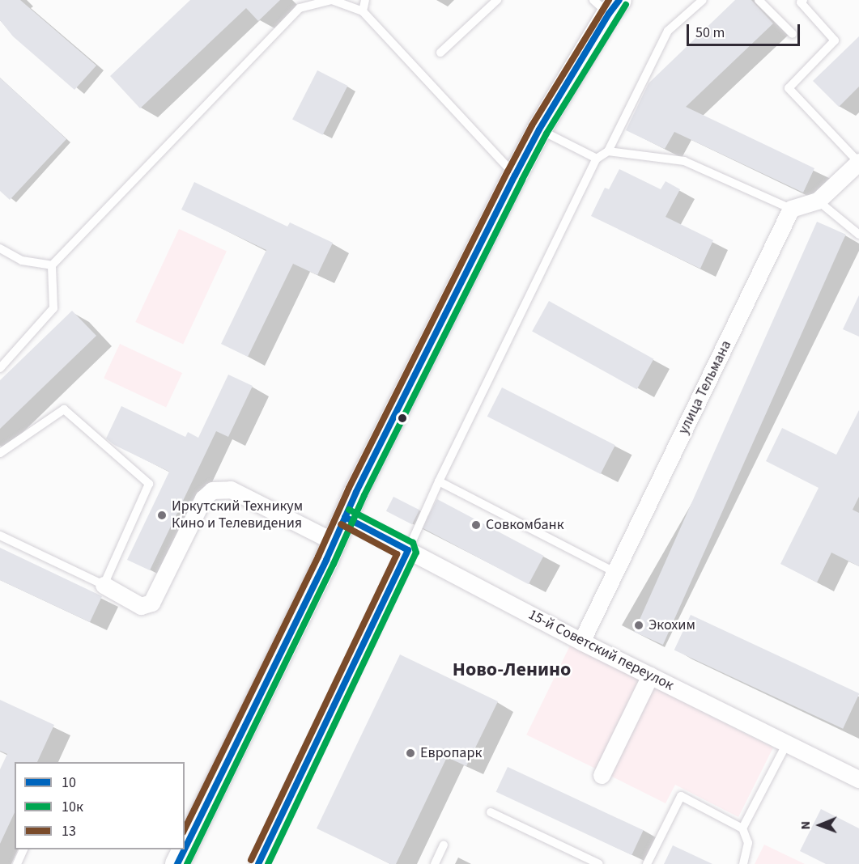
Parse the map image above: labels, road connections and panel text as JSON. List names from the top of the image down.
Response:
{
  "streets": {
    "street": ["улица Тельмана", "15-й Советский переулок"]
  },
  "crossings": [
    ["улица Тельмана", "15-й Советский переулок"]
  ],
  "districts": ["Ново-Ленино"],
  "places": [
    "Иркутский Техникум Кино и Телевидения",
    "Совкомбанк",
    "Экохим",
    "Европарк"
  ],
  "lines": ["transit line 10", "transit line 13", "transit line 10к"],
  "legend": ["10", "10к", "13"],
  "scale_bar": "50 m",
  "north": "left"
}
